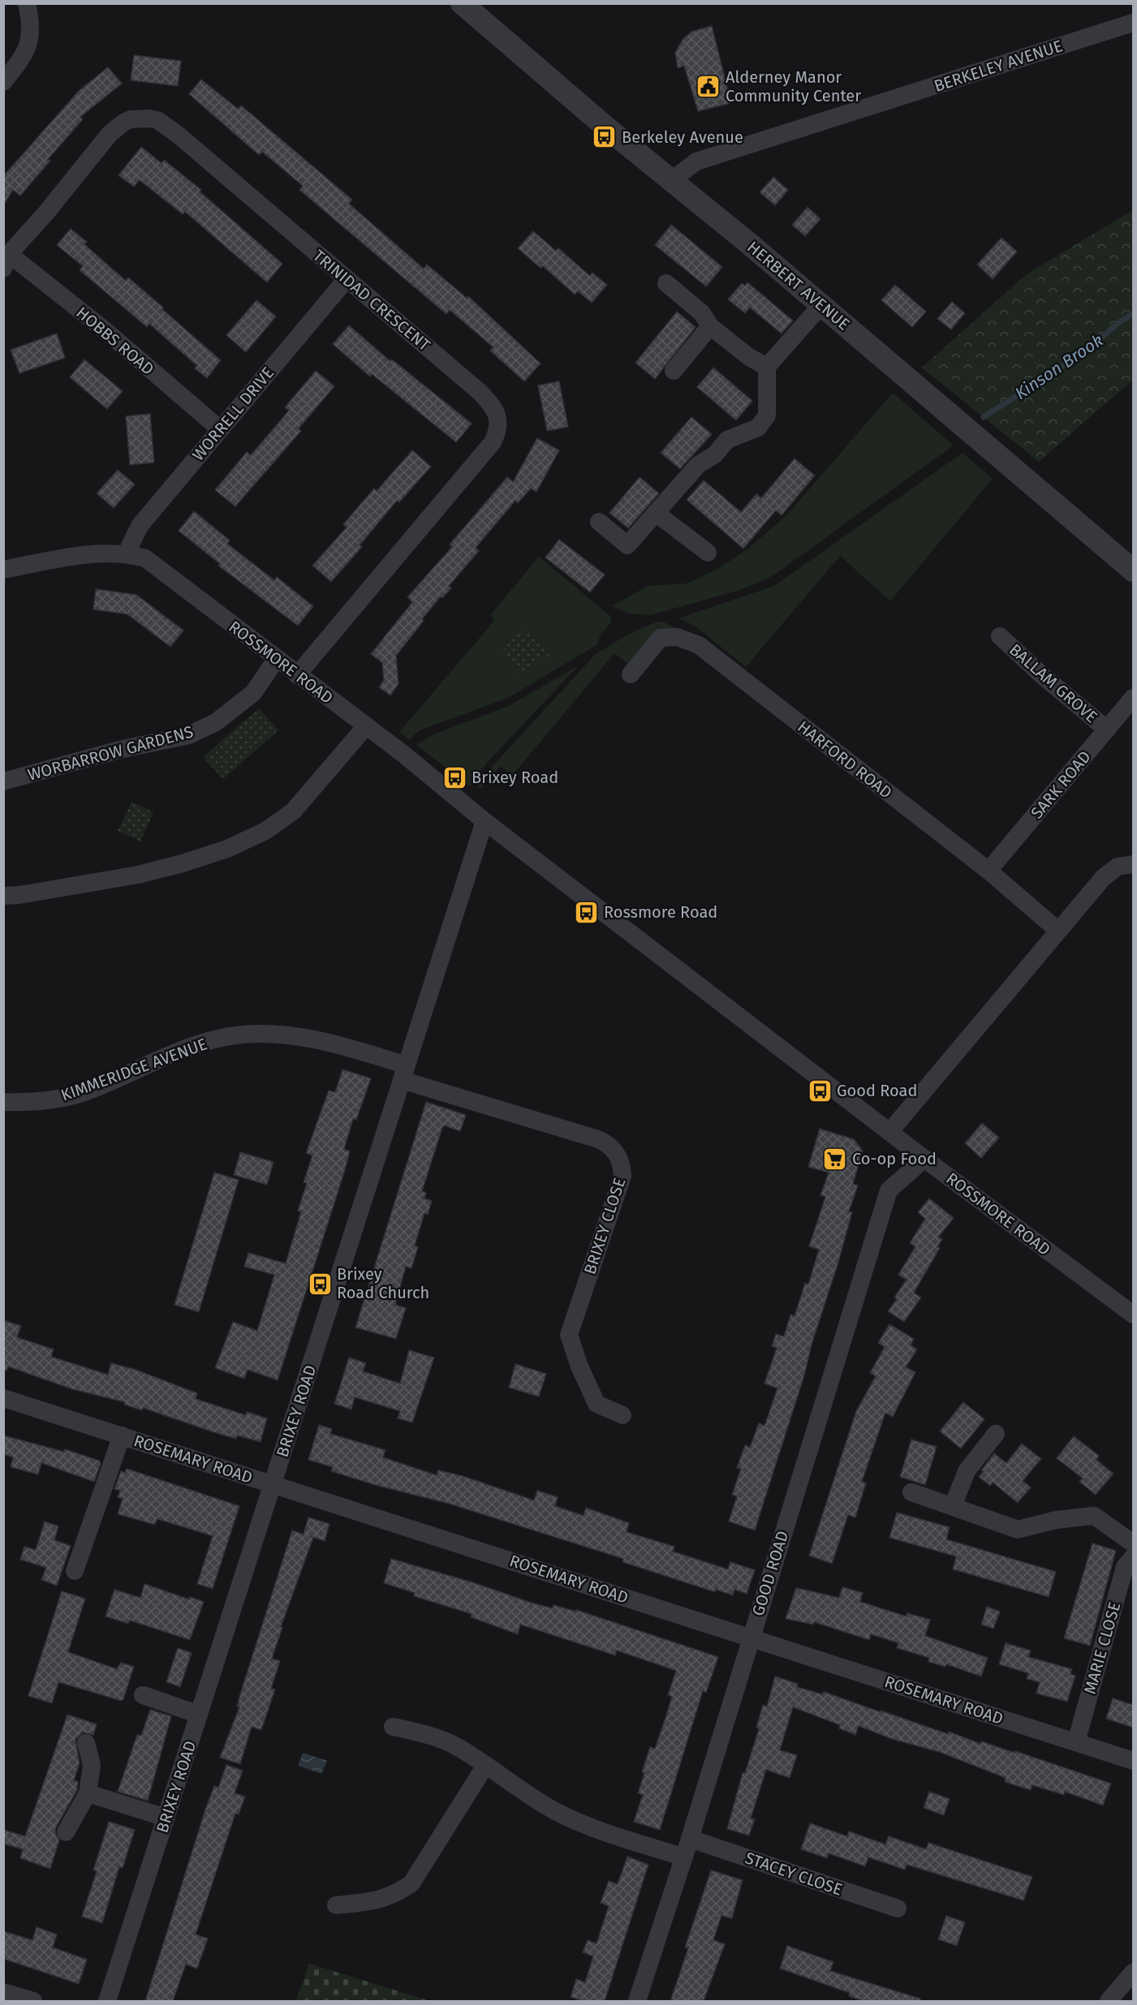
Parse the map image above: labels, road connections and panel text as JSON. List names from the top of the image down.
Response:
{
  "streets": {
    "street": [
      "BERKELEY AVENUE",
      "HERBERT AVENUE",
      "TRINIDAD CRESCENT",
      "HOBBS ROAD",
      "WORRELL DRIVE",
      "ROSSMORE ROAD",
      "BALLAM GROVE",
      "WORBARROW GARDENS",
      "HARFORD ROAD",
      "SARK ROAD",
      "KIMMERIDGE AVENUE",
      "BRIXEY CLOSE",
      "BRIXEY ROAD",
      "ROSEMARY ROAD",
      "GOOD ROAD",
      "MARIE CLOSE",
      "STACEY CLOSE"
    ]
  },
  "crossings": [
    ["BERKELEY AVENUE", "HERBERT AVENUE"],
    ["TRINIDAD CRESCENT", "HOBBS ROAD"],
    ["TRINIDAD CRESCENT", "WORRELL DRIVE"],
    ["TRINIDAD CRESCENT", "ROSSMORE ROAD"],
    ["HOBBS ROAD", "WORRELL DRIVE"],
    ["WORRELL DRIVE", "ROSSMORE ROAD"],
    ["ROSSMORE ROAD", "WORBARROW GARDENS"],
    ["ROSSMORE ROAD", "BRIXEY ROAD"],
    ["ROSSMORE ROAD", "GOOD ROAD"],
    ["BALLAM GROVE", "SARK ROAD"],
    ["HARFORD ROAD", "SARK ROAD"],
    ["KIMMERIDGE AVENUE", "BRIXEY CLOSE"],
    ["KIMMERIDGE AVENUE", "BRIXEY ROAD"],
    ["BRIXEY CLOSE", "BRIXEY ROAD"],
    ["BRIXEY ROAD", "ROSEMARY ROAD"],
    ["ROSEMARY ROAD", "GOOD ROAD"],
    ["ROSEMARY ROAD", "MARIE CLOSE"],
    ["GOOD ROAD", "STACEY CLOSE"]
  ],
  "water": ["Kinson Brook"],
  "places": {
    "public building": ["Alderney Manor Community Center"],
    "bus stop": [
      "Berkeley Avenue",
      "Brixey Road",
      "Rossmore Road",
      "Good Road",
      "Brixey Road Church"
    ],
    "supermarket": ["Co-op Food"]
  }
}
